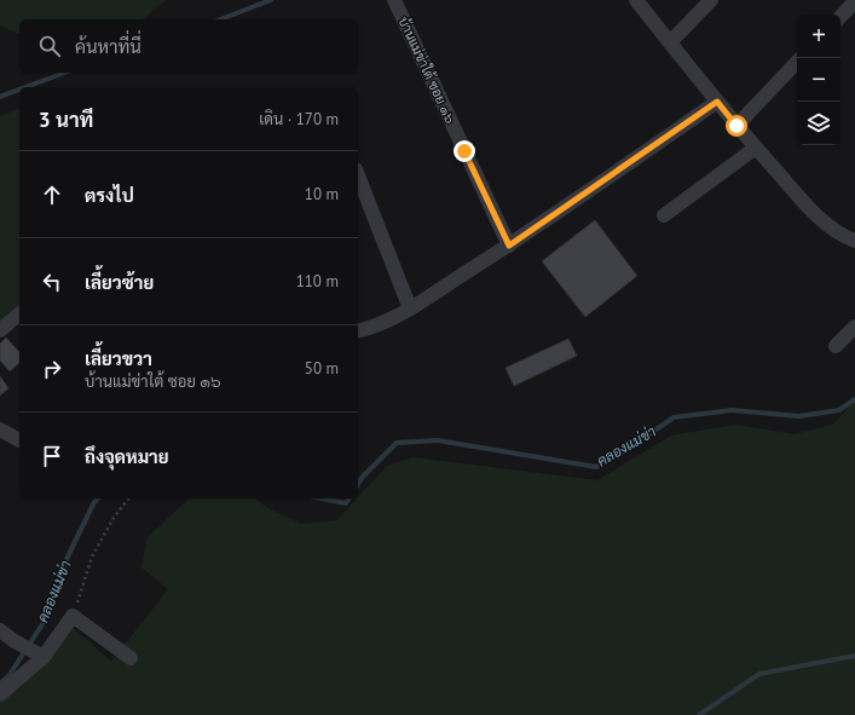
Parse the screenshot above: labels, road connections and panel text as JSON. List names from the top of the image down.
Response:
{
  "streets": {
    "street": ["บ้านแม่ข่าใต้ ซอย ๑๖"]
  },
  "water": ["คลองแม่ข่า"],
  "page": {
    "map_buttons": ["+", "−"],
    "search": "ค้นหาที่นี่",
    "heading": ["3 นาที", "เดิน · 170 m"],
    "list": [
      ["ตรงไป", "10 m"],
      ["เลี้ยวซ้าย", "110 m"],
      ["เลี้ยวขวา", "บ้านแม่ข่าใต้ ซอย ๑๖", "50 m"],
      "ถึงจุดหมาย"
    ]
  }
}
